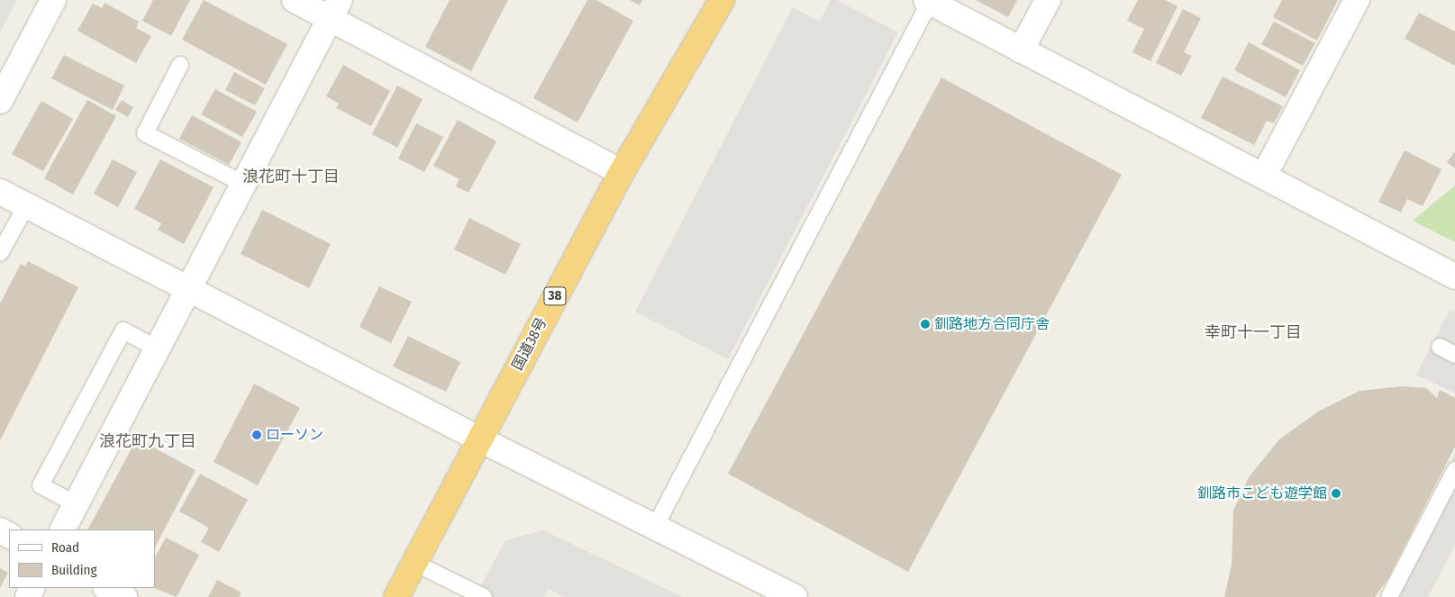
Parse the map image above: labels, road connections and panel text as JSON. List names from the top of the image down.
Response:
{
  "streets": {
    "highway": ["38", "国道38号"]
  },
  "districts": ["浪花町十丁目", "幸町十一丁目", "浪花町九丁目"],
  "places": ["釧路地方合同庁舎", "ローソン", "釧路市こども遊学館"],
  "legend": ["Road", "Building"]
}
